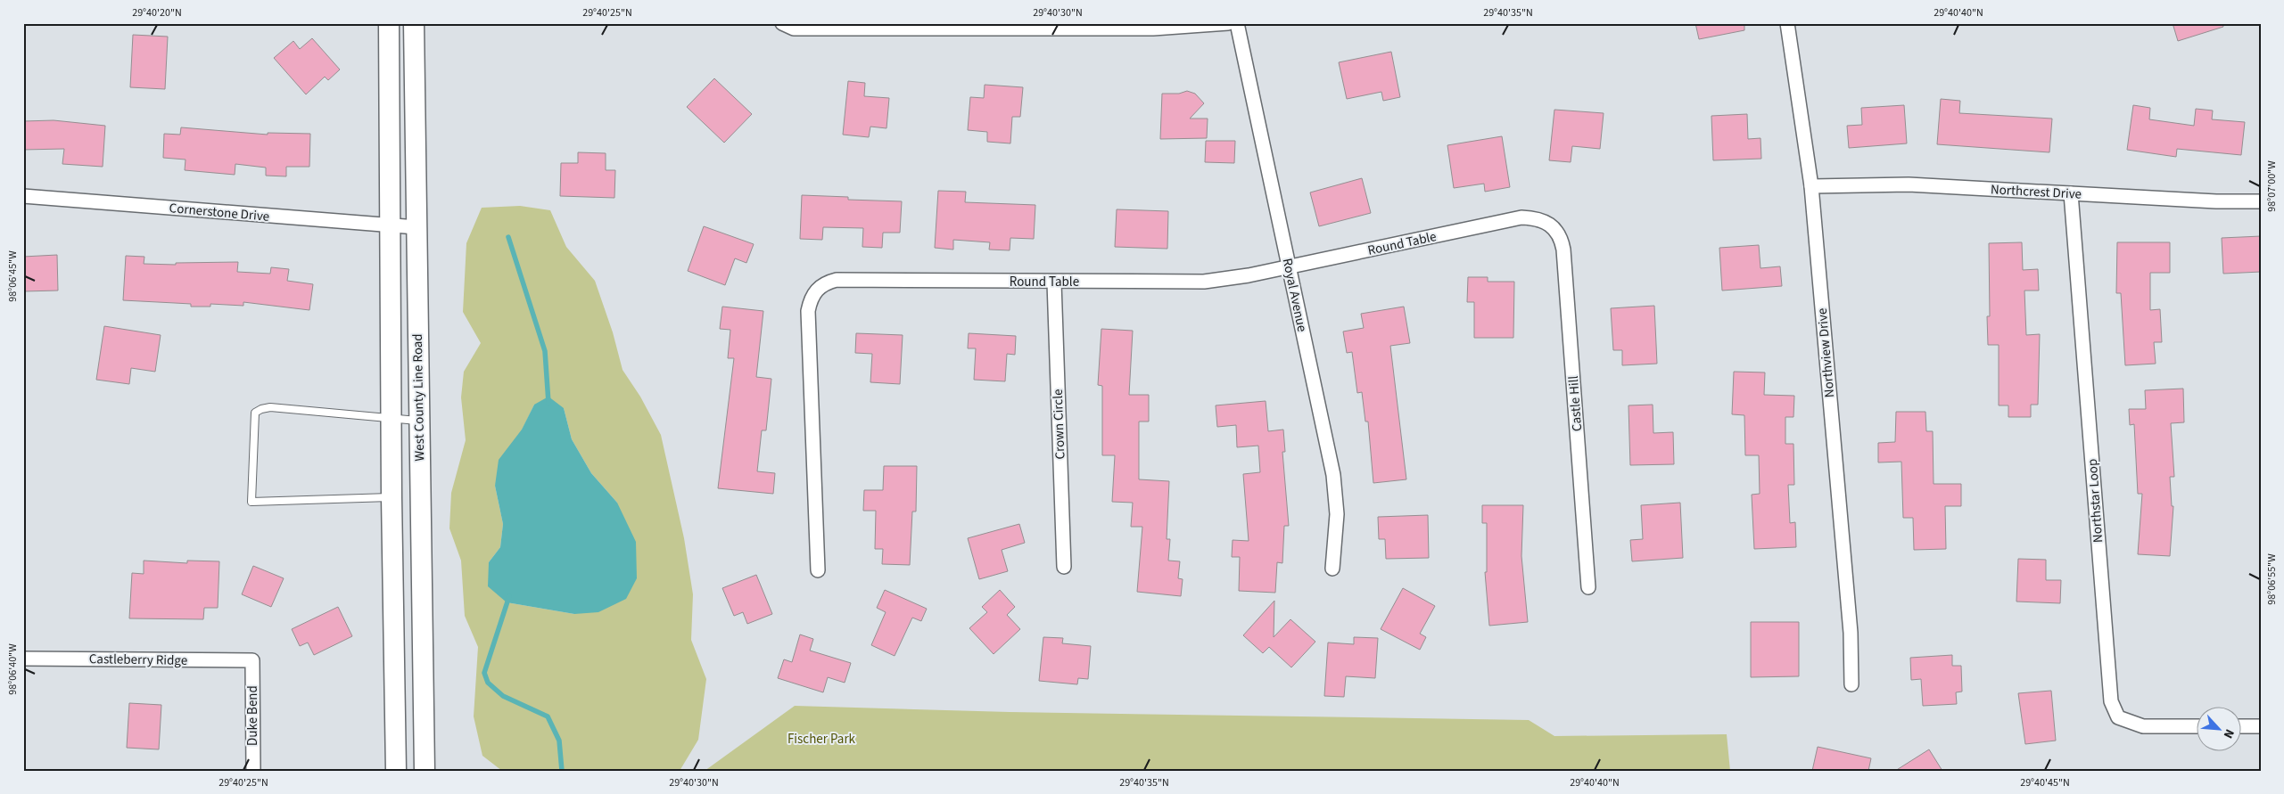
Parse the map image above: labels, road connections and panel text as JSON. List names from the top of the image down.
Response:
{
  "streets": {
    "main road": ["West County Line Road"],
    "street": [
      "Northcrest Drive",
      "Cornerstone Drive",
      "Round Table",
      "Royal Avenue",
      "Northview Drive",
      "Castle Hill",
      "Crown Circle",
      "Northstar Loop",
      "Castleberry Ridge",
      "Duke Bend"
    ]
  },
  "crossings": [
    ["Northcrest Drive", "Northview Drive"],
    ["Northcrest Drive", "Northstar Loop"],
    ["Cornerstone Drive", "West County Line Road"],
    ["Round Table", "Royal Avenue"],
    ["Round Table", "Castle Hill"],
    ["Round Table", "Crown Circle"],
    ["Castleberry Ridge", "Duke Bend"]
  ],
  "parks": ["Fischer Park"],
  "north": "bottom right",
  "coordinates": [
    "29°40'20\"N",
    "29°40'25\"N",
    "29°40'30\"N",
    "29°40'35\"N",
    "29°40'40\"N",
    "98°07'00\"W",
    "98°06'45\"W",
    "98°06'55\"W",
    "98°06'40\"W",
    "29°40'45\"N"
  ]
}
